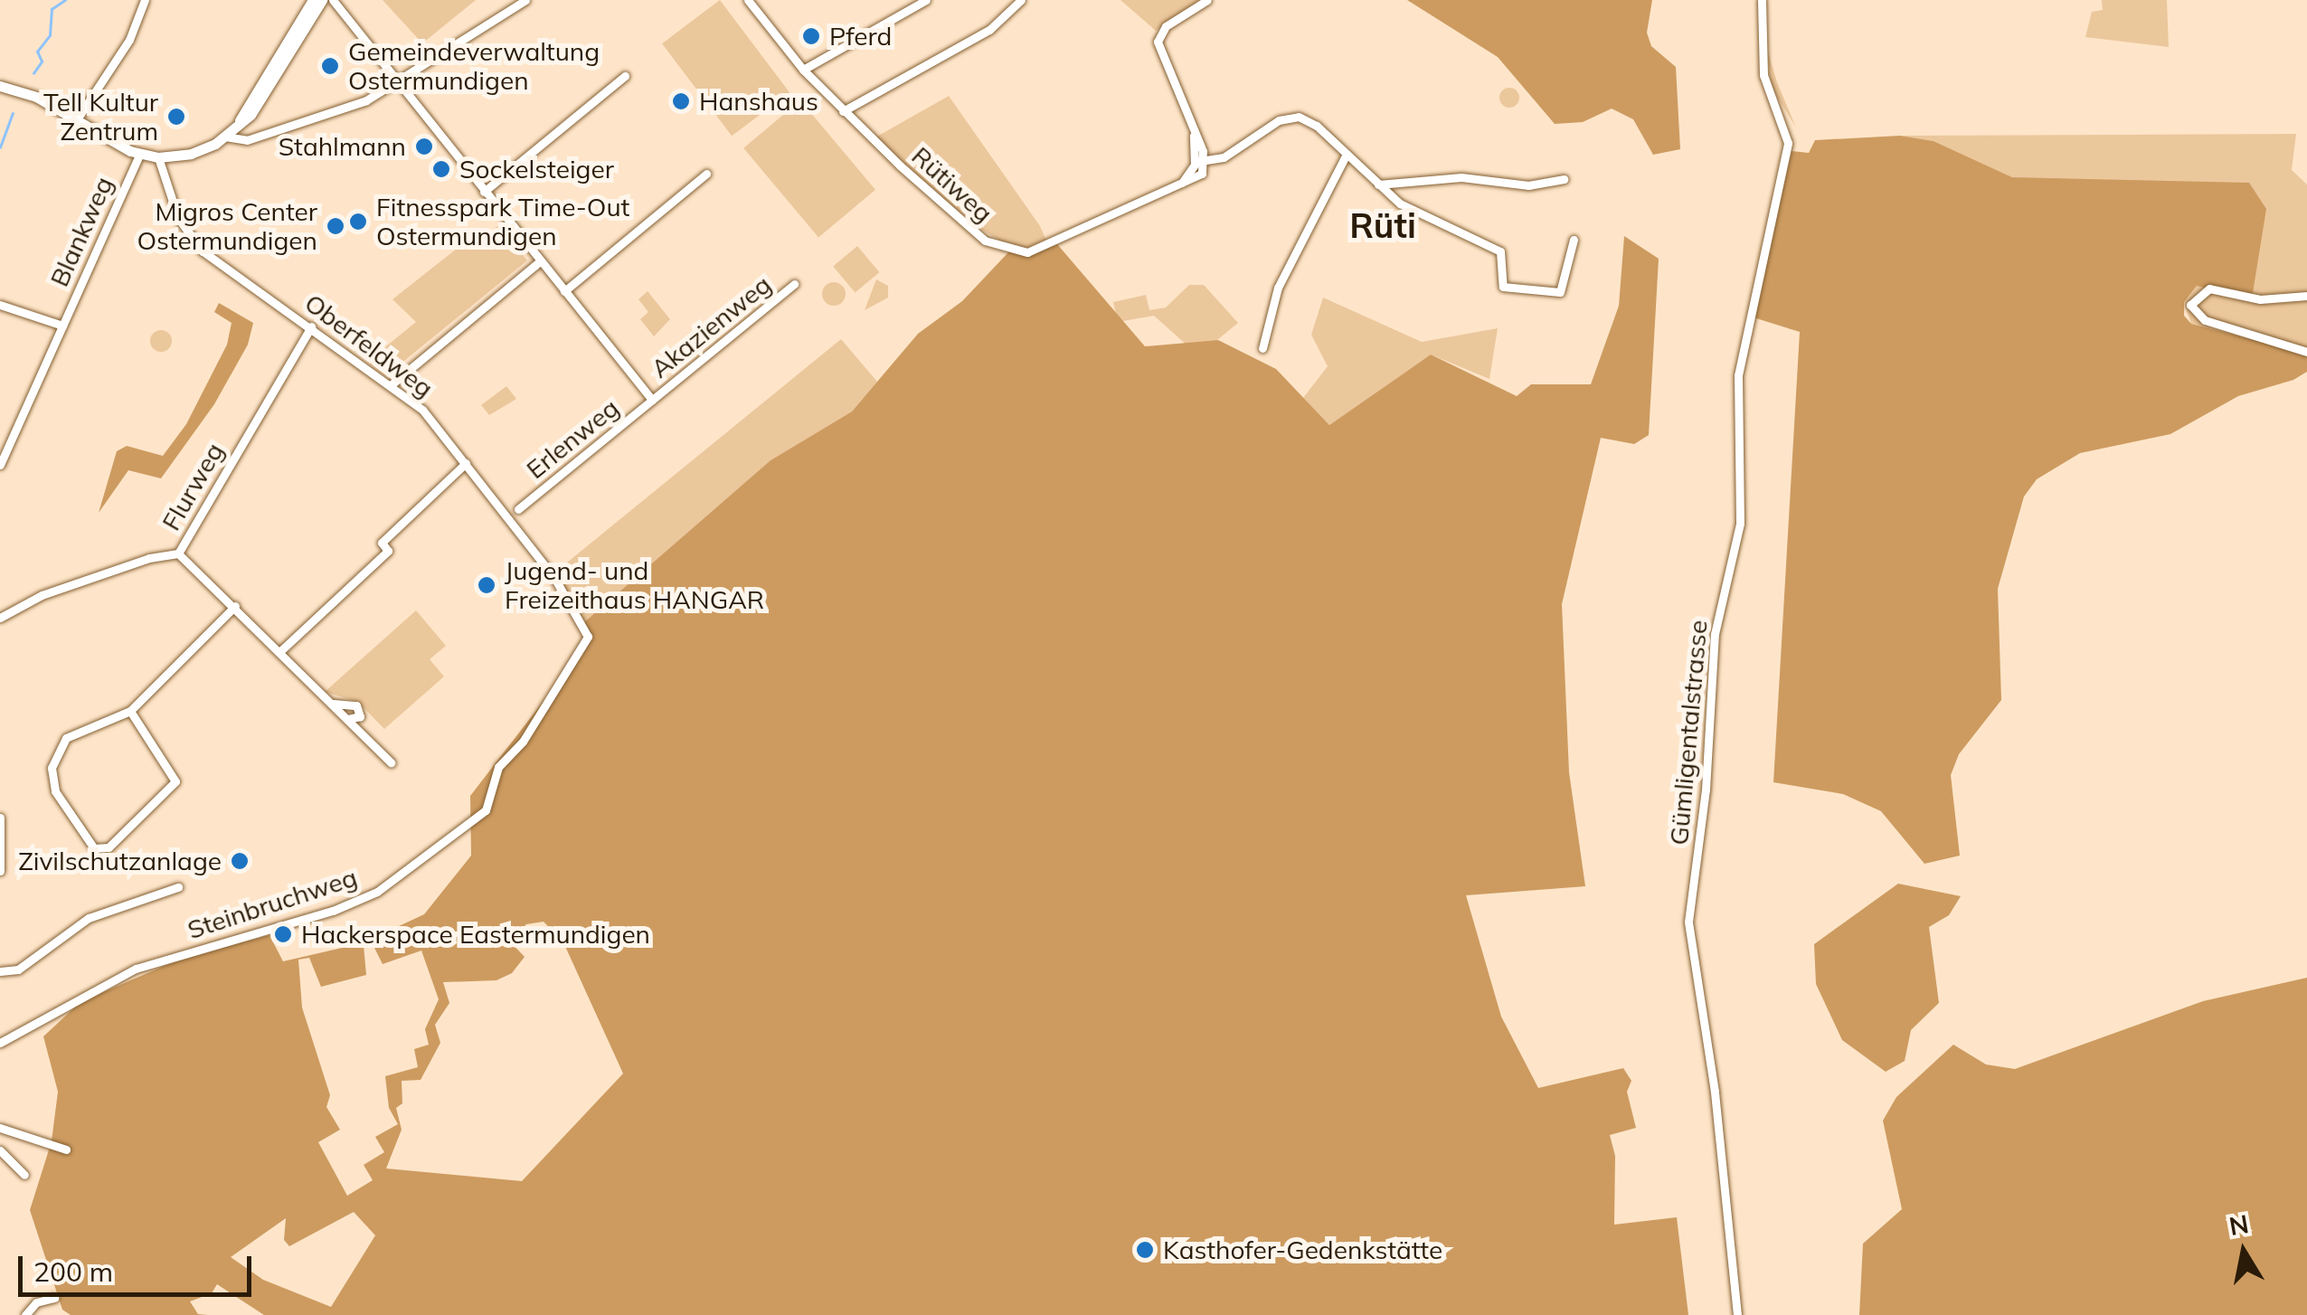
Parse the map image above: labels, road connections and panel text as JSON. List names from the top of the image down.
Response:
{
  "streets": {
    "street": [
      "Rütiweg",
      "Blankweg",
      "Akazienweg",
      "Oberfeldweg",
      "Erlenweg",
      "Flurweg",
      "Gümligentalstrasse",
      "Steinbruchweg"
    ]
  },
  "crossings": [
    ["Akazienweg", "Erlenweg"],
    ["Oberfeldweg", "Flurweg"],
    ["Oberfeldweg", "Steinbruchweg"]
  ],
  "districts": ["Rüti"],
  "places": [
    "Pferd",
    "Gemeindeverwaltung Ostermundigen",
    "Hanshaus",
    "Tell Kultur Zentrum",
    "Stahlmann",
    "Sockelsteiger",
    "Fitnesspark Time-Out Ostermundigen",
    "Migros Center Ostermundigen",
    "Jugend- und Freizeithaus HANGAR",
    "Zivilschutzanlage",
    "Hackerspace Eastermundigen",
    "Kasthofer-Gedenkstätte"
  ],
  "scale_bar": "200 m",
  "north": "top"
}
